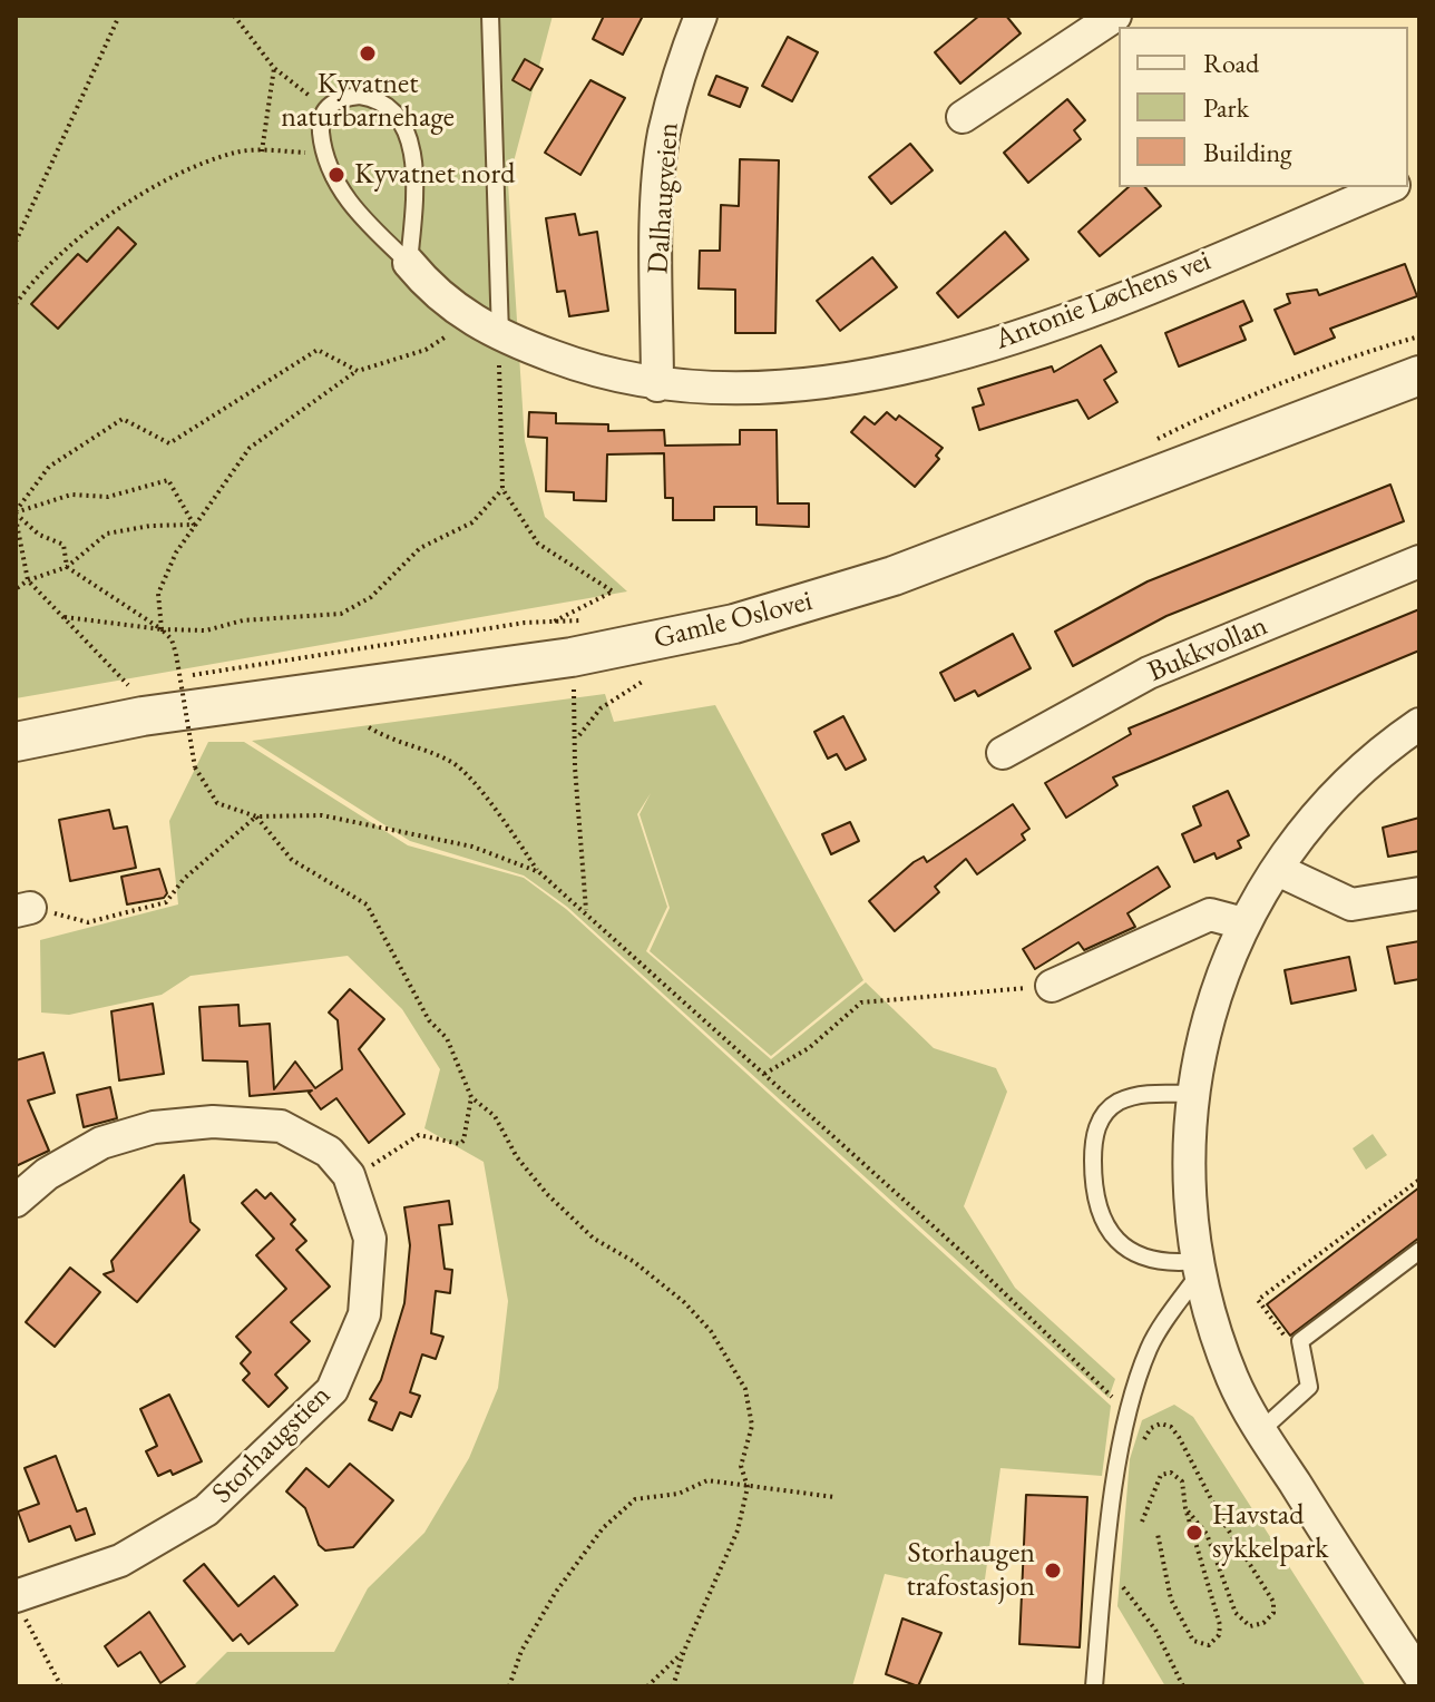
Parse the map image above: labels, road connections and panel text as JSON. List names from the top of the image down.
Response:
{
  "streets": {
    "street": [
      "Dalhaugveien",
      "Antonie Løchens vei",
      "Gamle Oslovei",
      "Bukkvollan",
      "Storhaugstien"
    ]
  },
  "crossings": [
    ["Dalhaugveien", "Antonie Løchens vei"]
  ],
  "places": [
    "Kyvatnet naturbarnehage",
    "Kyvatnet nord",
    "Havstad sykkelpark",
    "Storhaugen trafostasjon"
  ],
  "legend": ["Road", "Park", "Building"]
}
